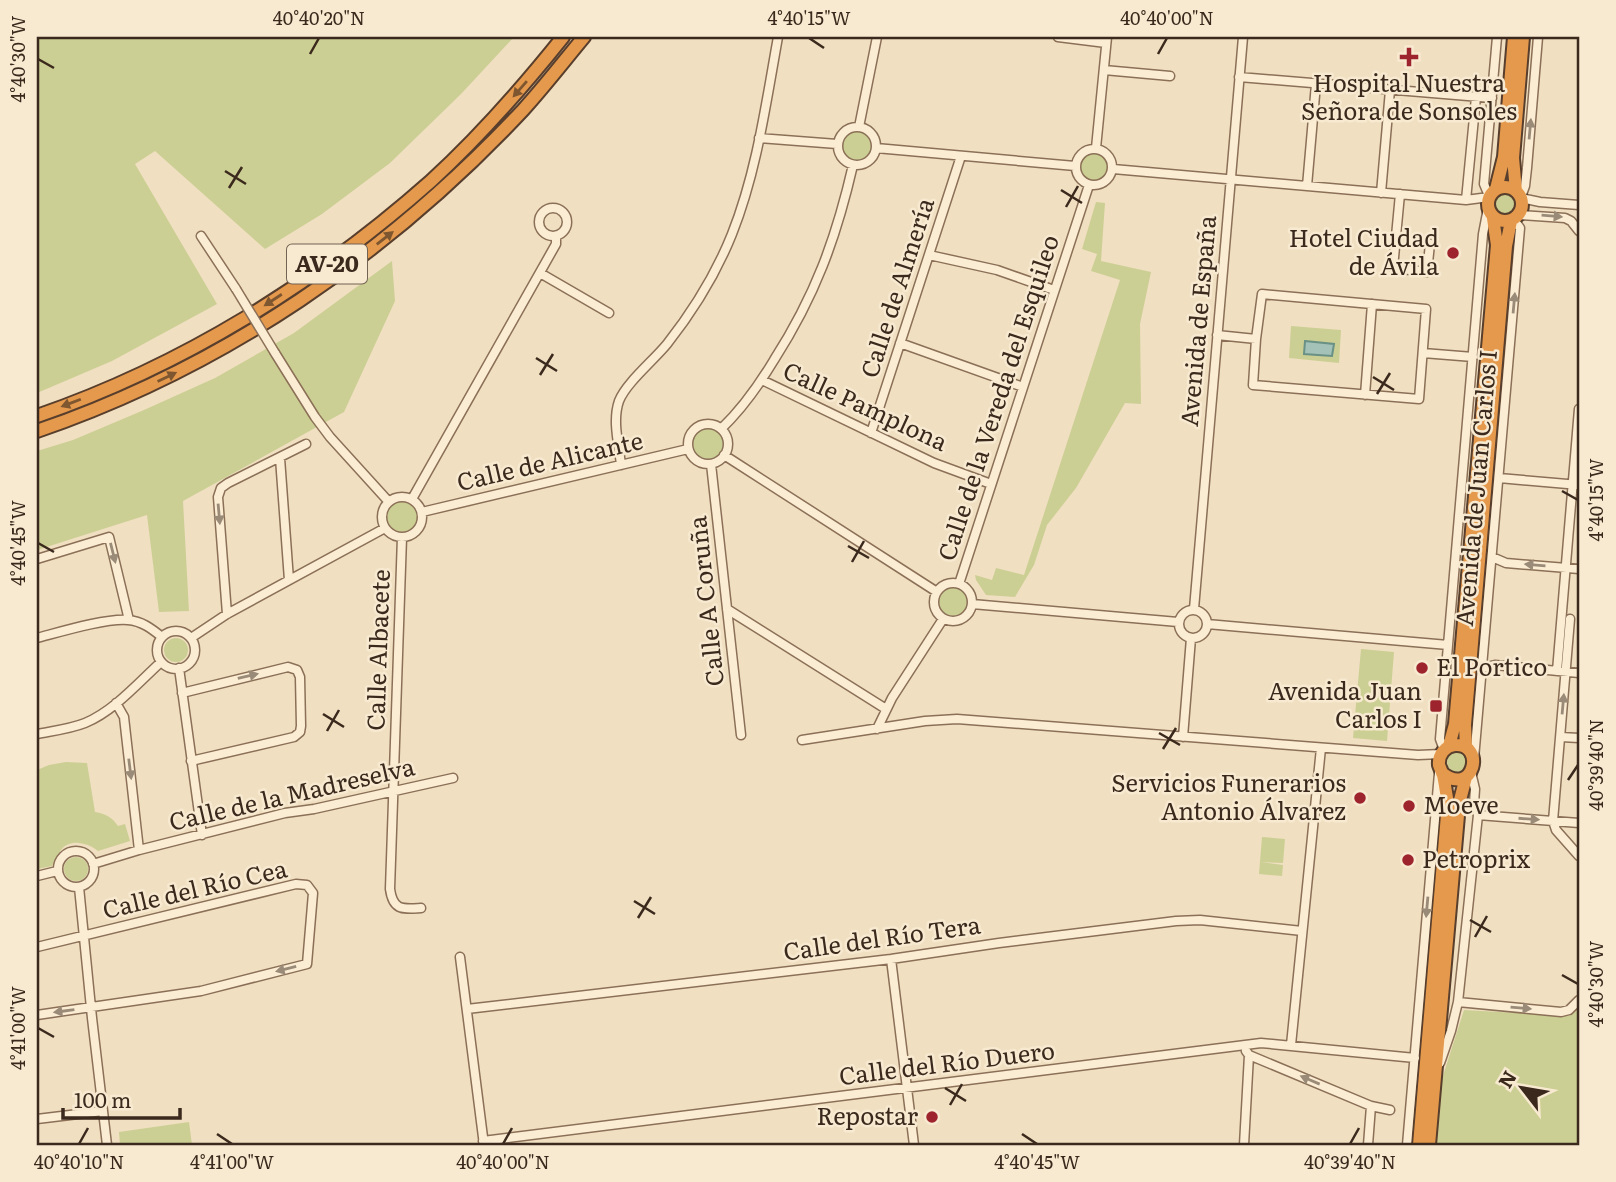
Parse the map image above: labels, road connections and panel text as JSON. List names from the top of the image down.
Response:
{
  "streets": {
    "highway": ["AV-20", "Avenida de Juan Carlos I"],
    "street": [
      "Calle de Almería",
      "Avenida de España",
      "Calle de la Vereda del Esquileo",
      "Calle Pamplona",
      "Calle de Alicante",
      "Calle A Coruña",
      "Calle Albacete",
      "Calle de la Madreselva",
      "Calle del Río Cea",
      "Calle del Río Tera",
      "Calle del Río Duero"
    ]
  },
  "crossings": [
    ["Calle de Almería", "Calle Pamplona"],
    ["Calle de la Vereda del Esquileo", "Calle Pamplona"],
    ["Calle de Alicante", "Calle A Coruña"],
    ["Calle de Alicante", "Calle Albacete"],
    ["Avenida de Juan Carlos I", "Calle del Río Duero"],
    ["Calle Albacete", "Calle de la Madreselva"],
    ["Calle de la Madreselva", "Calle del Río Cea"]
  ],
  "places": {
    "health": ["Hospital Nuestra Señora de Sonsoles"],
    "other": [
      "Hotel Ciudad de Ávila",
      "El Portico",
      "Servicios Funerarios Antonio Álvarez",
      "Moeve",
      "Petroprix",
      "Repostar"
    ],
    "transit": ["Avenida Juan Carlos I"]
  },
  "scale_bar": "100 m",
  "north": "top left",
  "coordinates": [
    "40°40'20\"N",
    "4°40'15\"W",
    "40°40'00\"N",
    "4°40'30\"W",
    "4°40'45\"W",
    "40°39'40\"N",
    "4°41'00\"W",
    "40°40'10\"N"
  ]
}
